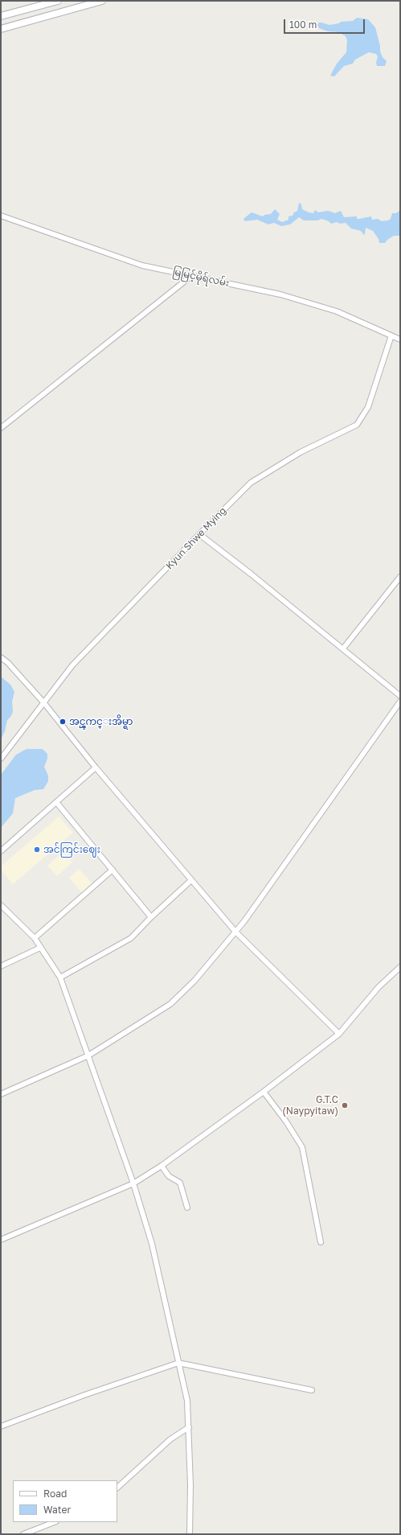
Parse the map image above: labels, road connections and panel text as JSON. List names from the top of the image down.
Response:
{
  "streets": {
    "street": ["မြမြင့်မိုရ်လမ်း", "Kyun Shwe Mying"]
  },
  "crossings": [
    ["မြမြင့်မိုရ်လမ်း", "Kyun Shwe Mying"]
  ],
  "places": ["အင္ၾကင္းအိမ္ရာ", "အင်ကြင်းဈေး", "G.T.C (Naypyitaw)"],
  "legend": ["Road", "Water"],
  "scale_bar": "100 m"
}
